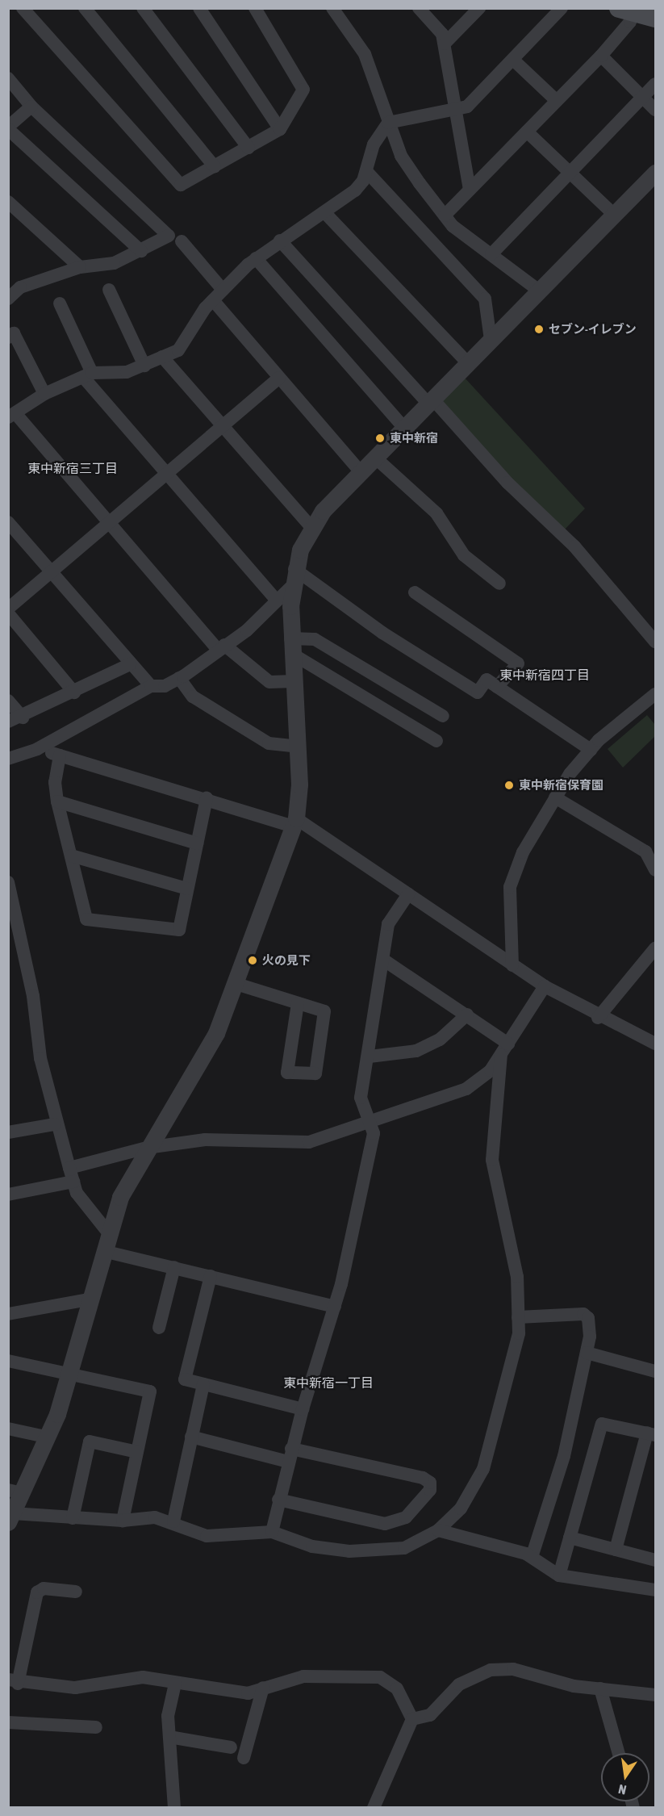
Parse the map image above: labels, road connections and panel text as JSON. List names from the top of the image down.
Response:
{
  "districts": ["東中新宿三丁目", "東中新宿四丁目", "東中新宿一丁目"],
  "places": [
    "セブン-イレブン",
    "東中新宿",
    "東中新宿保育園",
    "火の見下"
  ],
  "north": "bottom"
}
